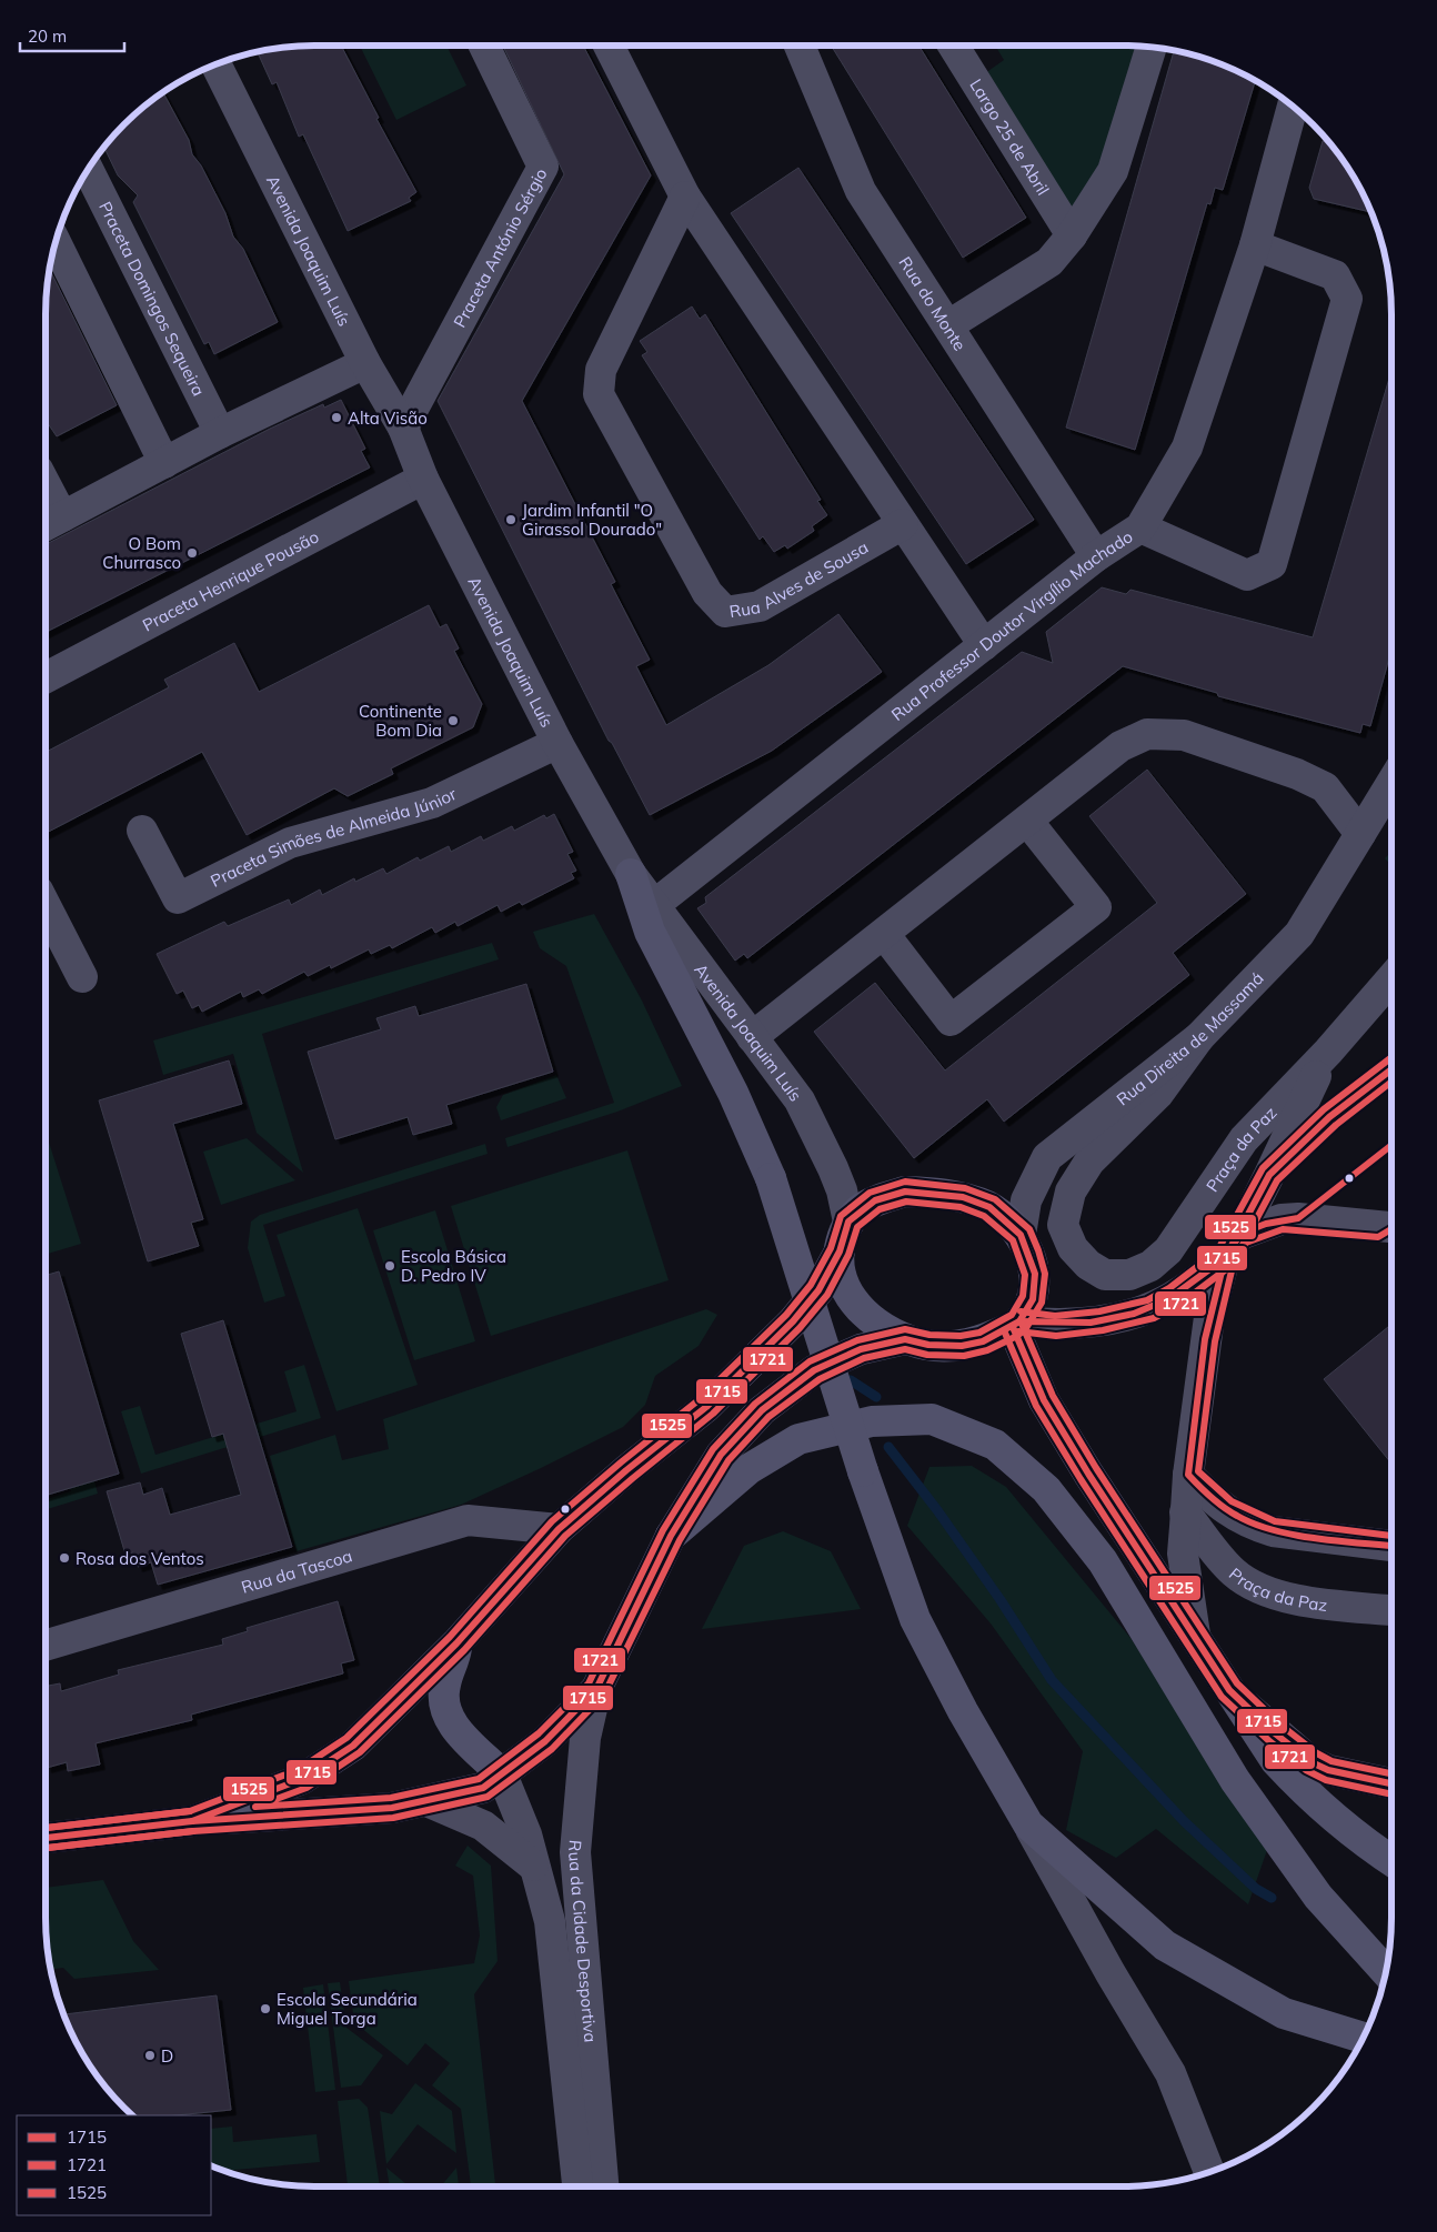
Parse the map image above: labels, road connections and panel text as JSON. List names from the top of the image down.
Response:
{
  "streets": {
    "street": [
      "Largo 25 de Abril",
      "Praceta António Sérgio",
      "Avenida Joaquim Luís",
      "Praceta Domingos Sequeira",
      "Rua do Monte",
      "Rua Alves de Sousa",
      "Praceta Henrique Pousão",
      "Rua Professor Doutor Virgílio Machado",
      "Praceta Simões de Almeida Júnior",
      "Rua Direita de Massamá",
      "Praça da Paz",
      "Rua da Tascoa",
      "Rua da Cidade Desportiva"
    ]
  },
  "crossings": [
    ["Praceta António Sérgio", "Avenida Joaquim Luís"],
    ["Avenida Joaquim Luís", "Praceta Henrique Pousão"],
    ["Avenida Joaquim Luís", "Rua Professor Doutor Virgílio Machado"],
    ["Avenida Joaquim Luís", "Praceta Simões de Almeida Júnior"],
    ["Avenida Joaquim Luís", "Rua Direita de Massamá"],
    ["Avenida Joaquim Luís", "Praça da Paz"],
    ["Rua do Monte", "Rua Professor Doutor Virgílio Machado"],
    ["Rua Direita de Massamá", "Praça da Paz"]
  ],
  "places": [
    "Alta Visão",
    "Jardim Infantil \"O Girassol Dourado\"",
    "O Bom Churrasco",
    "Continente Bom Dia",
    "Escola Básica D. Pedro IV",
    "Rosa dos Ventos",
    "Escola Secundária Miguel Torga",
    "D"
  ],
  "lines": ["transit line 1525", "transit line 1715", "transit line 1721"],
  "legend": ["1715", "1721", "1525"],
  "scale_bar": "20 m"
}
